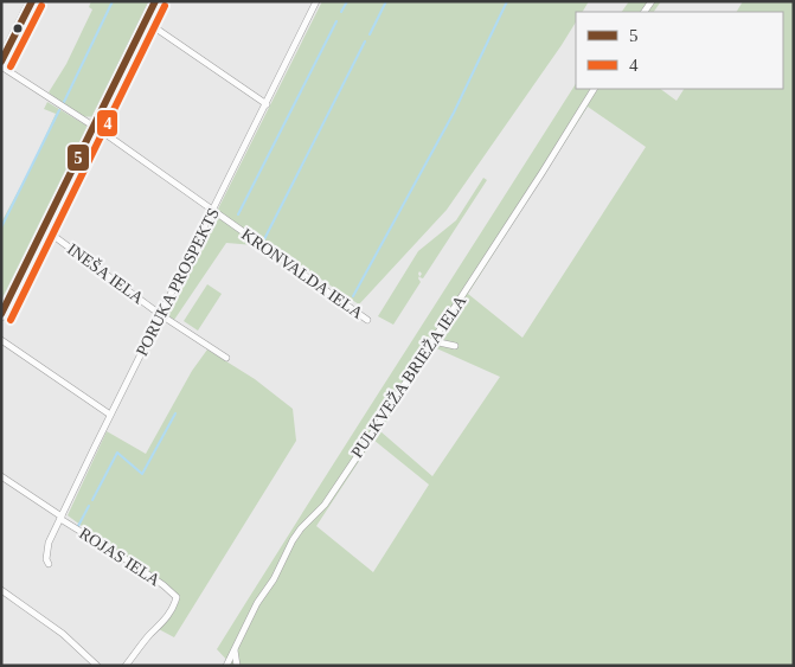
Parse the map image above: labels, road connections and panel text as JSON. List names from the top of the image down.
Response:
{
  "streets": {
    "street": [
      "INEŠA IELA",
      "KRONVALDA IELA",
      "PORUKA PROSPEKTS",
      "PULKVEŽA BRIEŽA IELA",
      "ROJAS IELA"
    ]
  },
  "crossings": [
    ["INEŠA IELA", "PORUKA PROSPEKTS"],
    ["KRONVALDA IELA", "PORUKA PROSPEKTS"],
    ["PORUKA PROSPEKTS", "ROJAS IELA"]
  ],
  "lines": ["transit line 5", "transit line 4"],
  "legend": ["5", "4"]
}
